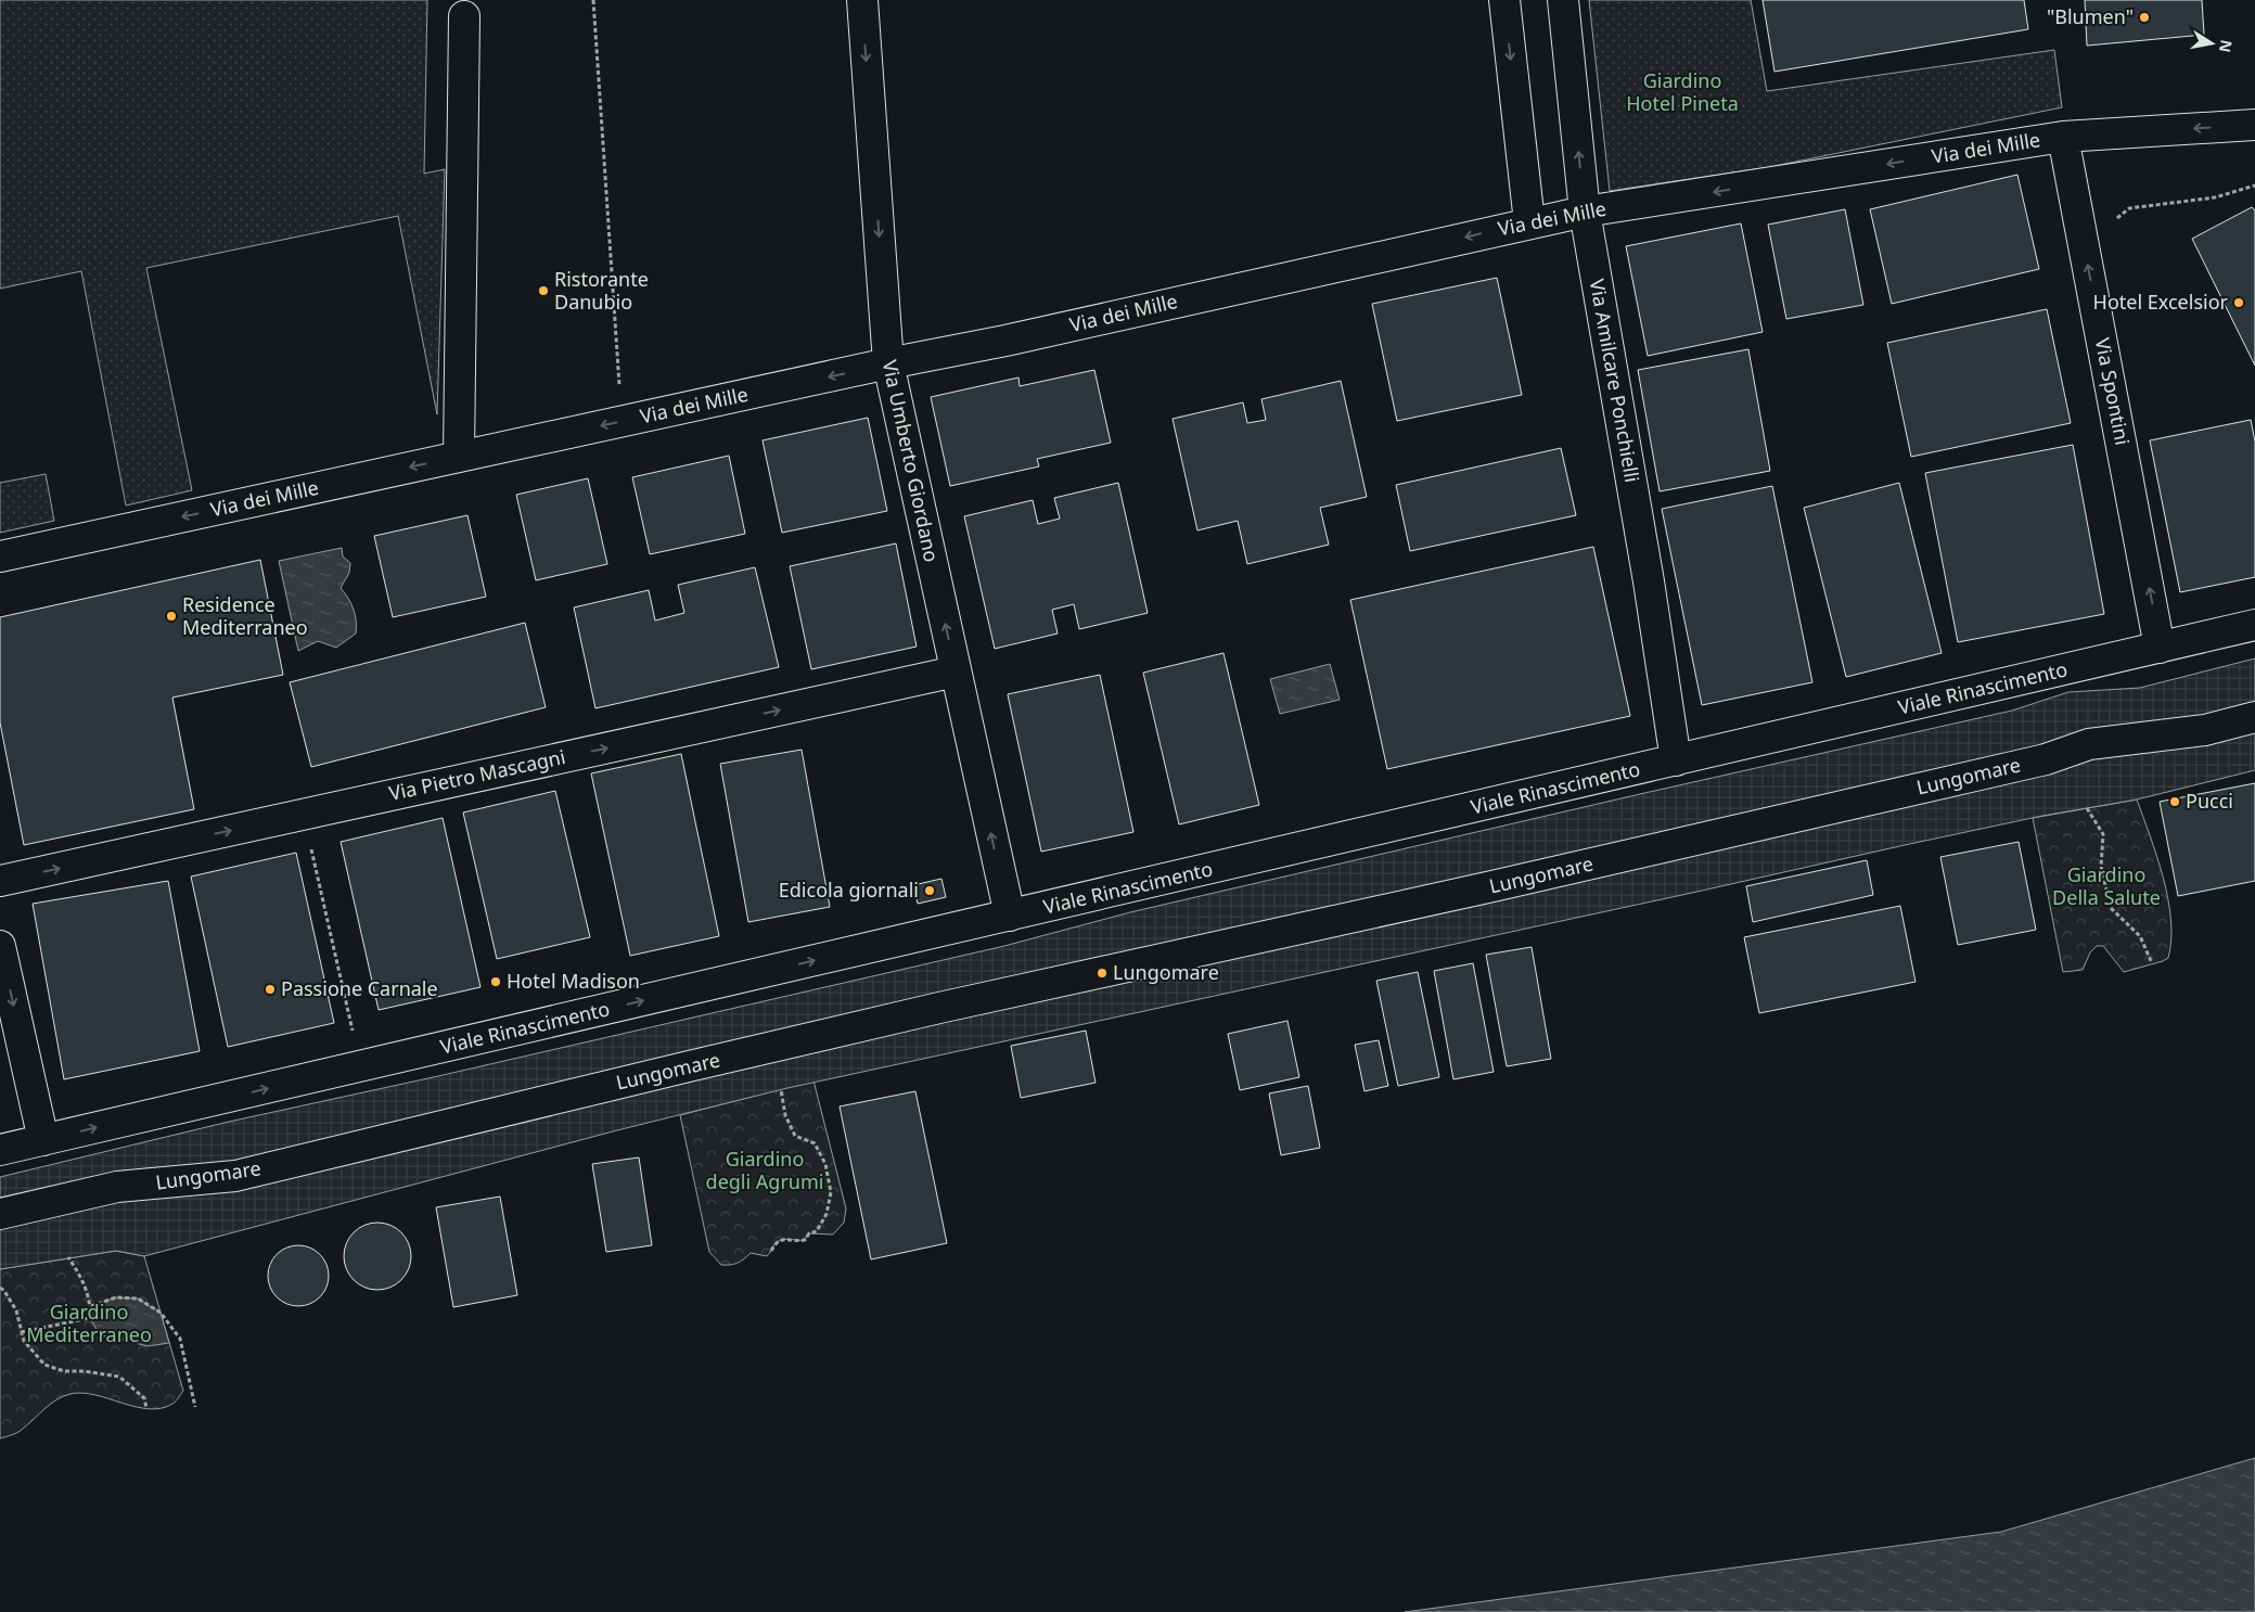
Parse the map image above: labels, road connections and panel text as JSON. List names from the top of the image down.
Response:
{
  "streets": {
    "street": [
      "Via dei Mille",
      "Via Amilcare Ponchielli",
      "Via Spontini",
      "Via Umberto Giordano",
      "Viale Rinascimento",
      "Via Pietro Mascagni",
      "Lungomare"
    ]
  },
  "crossings": [
    ["Via dei Mille", "Via Amilcare Ponchielli"],
    ["Via dei Mille", "Via Spontini"],
    ["Via dei Mille", "Via Umberto Giordano"],
    ["Via Amilcare Ponchielli", "Viale Rinascimento"],
    ["Via Spontini", "Viale Rinascimento"],
    ["Via Umberto Giordano", "Viale Rinascimento"],
    ["Via Umberto Giordano", "Via Pietro Mascagni"]
  ],
  "one_way": [
    "Via dei Mille",
    "Via Spontini",
    "Viale Rinascimento",
    "Via Pietro Mascagni"
  ],
  "parks": [
    "Giardino Hotel Pineta",
    "Giardino Della Salute",
    "Giardino degli Agrumi",
    "Giardino Mediterraneo"
  ],
  "places": [
    "\"Blumen\"",
    "Ristorante Danubio",
    "Hotel Excelsior",
    "Residence Mediterraneo",
    "Pucci",
    "Edicola giornali",
    "Lungomare",
    "Hotel Madison",
    "Passione Carnale"
  ],
  "north": "right"
}
